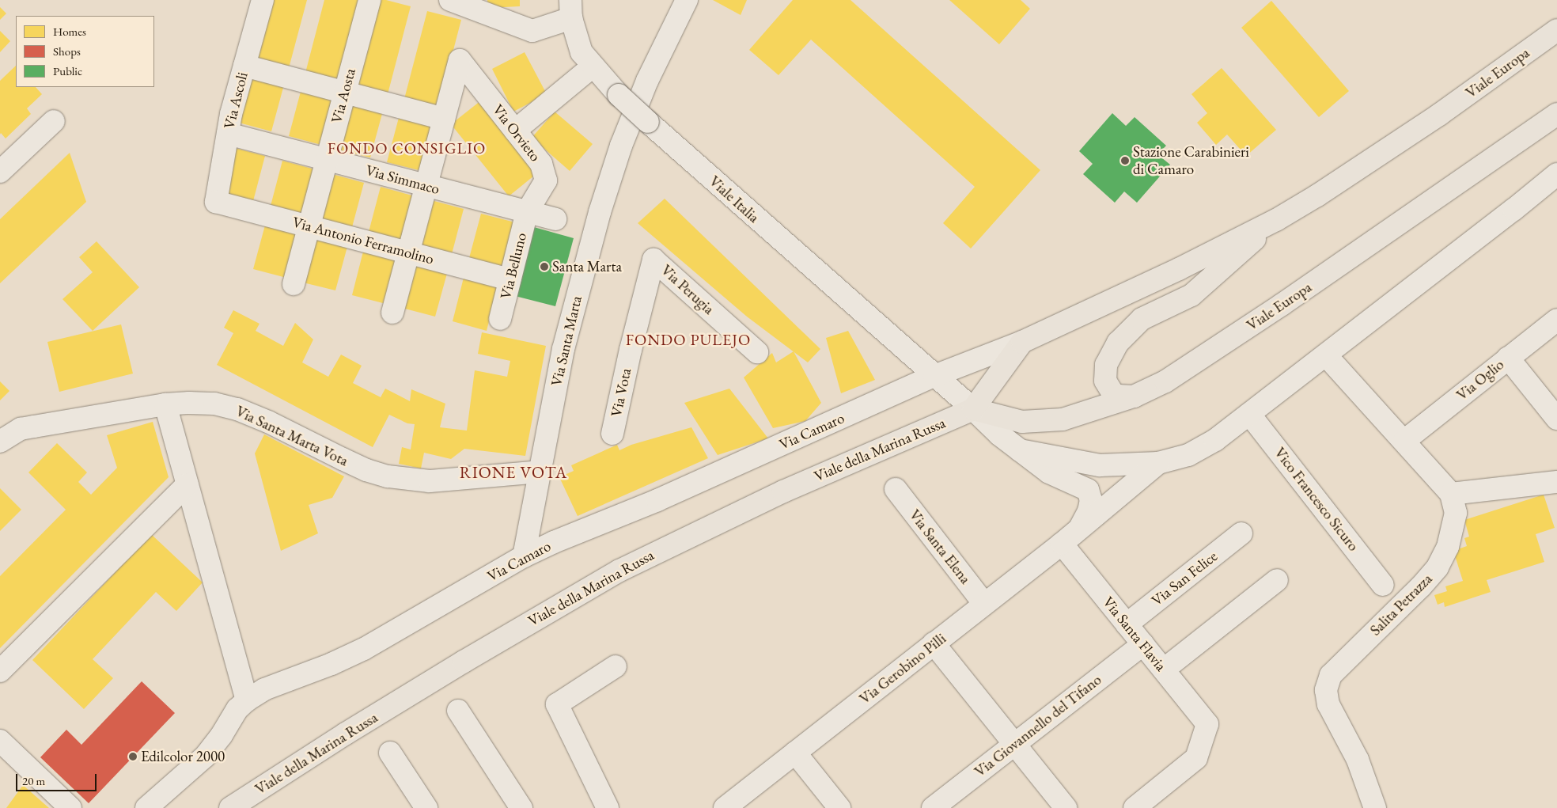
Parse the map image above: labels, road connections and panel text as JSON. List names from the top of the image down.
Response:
{
  "streets": {
    "main road": ["Viale Europa", "Viale della Marina Russa"],
    "street": [
      "Via Aosta",
      "Via Ascoli",
      "Via Orvieto",
      "Via Simmaco",
      "Viale Italia",
      "Via Antonio Ferramolino",
      "Via Belluno",
      "Via Perugia",
      "Via Santa Marta",
      "Via Oglio",
      "Via Vota",
      "Via Camaro",
      "Via Santa Marta Vota",
      "Vico Francesco Sicuro",
      "Via Santa Elena",
      "Via San Felice",
      "Salita Petrazza",
      "Via Santa Flavia",
      "Via Gerobino Pilli",
      "Via Giovannello del Tifano"
    ]
  },
  "crossings": [
    ["Viale Europa", "Viale Italia"],
    ["Viale Europa", "Via Camaro"],
    ["Viale Europa", "Viale della Marina Russa"],
    ["Via Aosta", "Via Simmaco"],
    ["Via Aosta", "Via Antonio Ferramolino"],
    ["Via Ascoli", "Via Simmaco"],
    ["Via Ascoli", "Via Antonio Ferramolino"],
    ["Via Orvieto", "Via Simmaco"],
    ["Via Orvieto", "Via Belluno"],
    ["Via Simmaco", "Via Belluno"],
    ["Viale Italia", "Via Camaro"],
    ["Viale Italia", "Viale della Marina Russa"],
    ["Viale Italia", "Via Gerobino Pilli"],
    ["Via Antonio Ferramolino", "Via Belluno"],
    ["Via Perugia", "Via Vota"],
    ["Via Santa Marta", "Via Camaro"],
    ["Via Santa Marta", "Via Santa Marta Vota"],
    ["Via Oglio", "Salita Petrazza"],
    ["Via Santa Elena", "Via Gerobino Pilli"],
    ["Via San Felice", "Via Santa Flavia"],
    ["Via Santa Flavia", "Via Gerobino Pilli"],
    ["Via Santa Flavia", "Via Giovannello del Tifano"]
  ],
  "districts": ["FONDO CONSIGLIO", "FONDO PULEJO", "RIONE VOTA"],
  "places": ["Stazione Carabinieri di Camaro", "Santa Marta", "Edilcolor 2000"],
  "legend": ["Homes", "Shops", "Public"],
  "scale_bar": "20 m"
}
